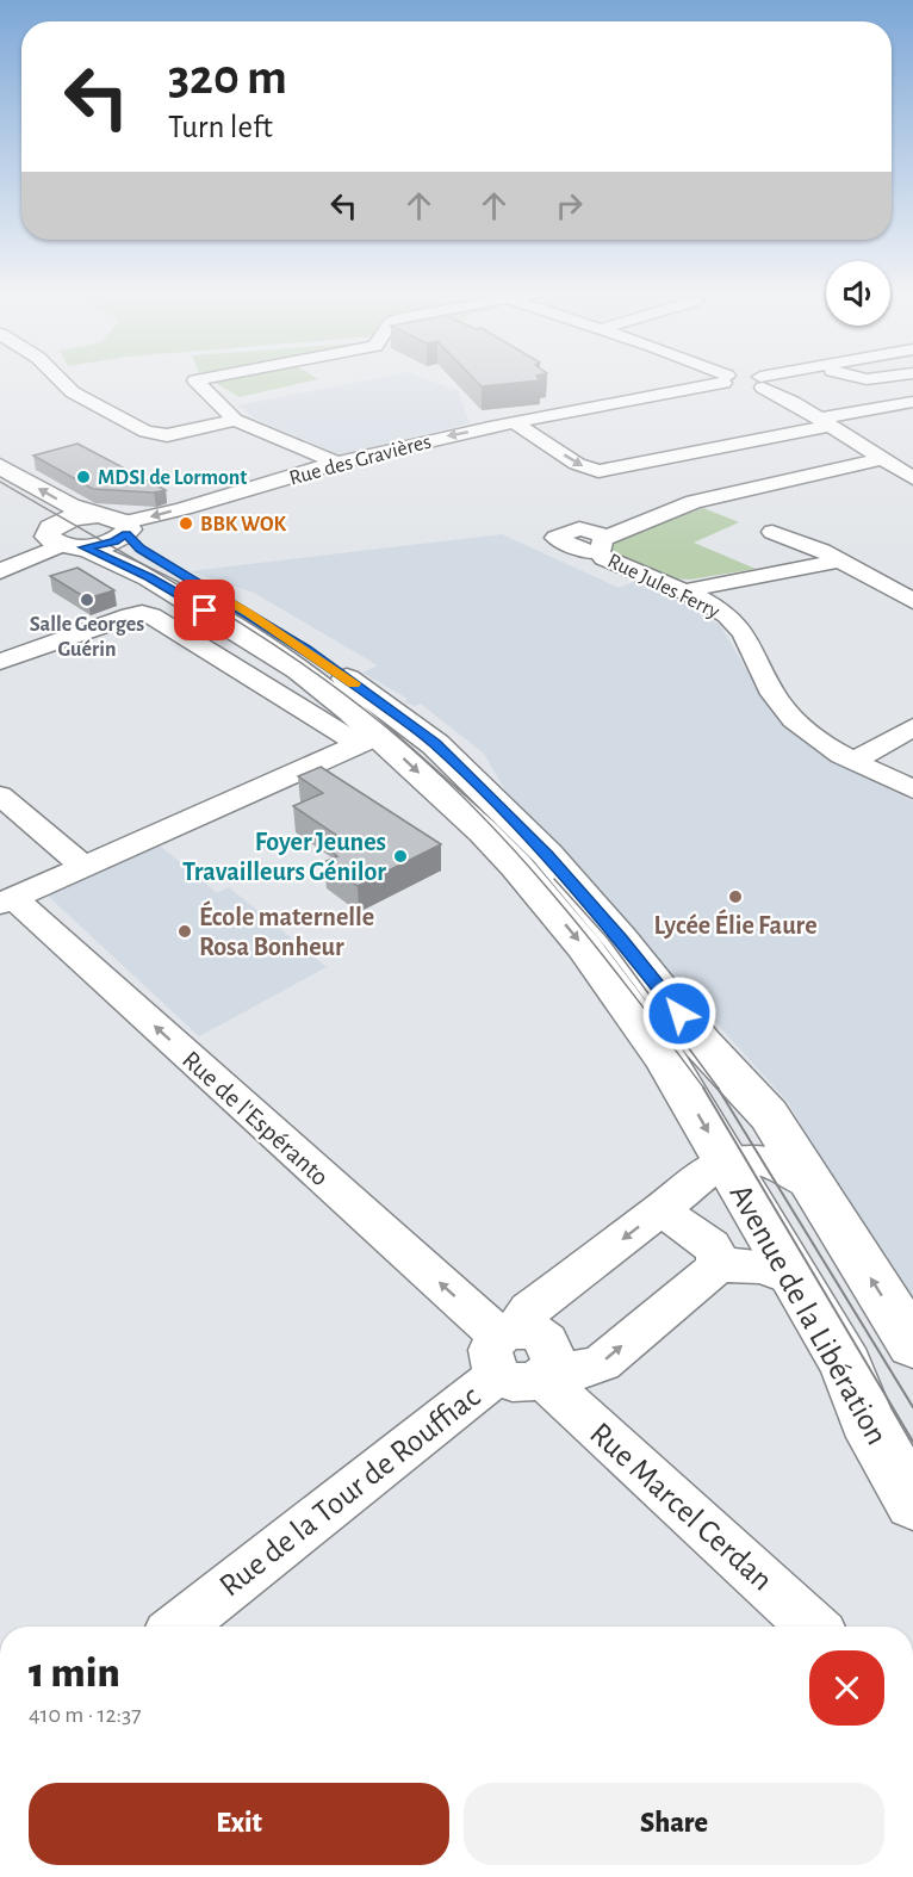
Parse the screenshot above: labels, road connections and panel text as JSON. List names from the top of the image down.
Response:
{
  "streets": {
    "street": [
      "Rue des Gravières",
      "Rue Jules Ferry",
      "Rue de l'Espéranto",
      "Avenue de la Libération",
      "Rue de la Tour de Rouffiac",
      "Rue Marcel Cerdan"
    ]
  },
  "crossings": [
    ["Rue des Gravières", "Avenue de la Libération"],
    ["Rue de l'Espéranto", "Rue de la Tour de Rouffiac"],
    ["Rue de l'Espéranto", "Rue Marcel Cerdan"],
    ["Avenue de la Libération", "Rue de la Tour de Rouffiac"],
    ["Rue de la Tour de Rouffiac", "Rue Marcel Cerdan"]
  ],
  "one_way": ["Rue des Gravières", "Rue de l'Espéranto"],
  "places": [
    "MDSI de Lormont",
    "BBK WOK",
    "Salle Georges Guérin",
    "Foyer Jeunes Travailleurs Génilor",
    "Lycée Élie Faure",
    "École maternelle Rosa Bonheur"
  ],
  "page": {
    "turn": ["320 m", "Turn left"],
    "heading": ["1 min", "410 m · 12:37"],
    "buttons": ["Exit", "Share"]
  }
}
